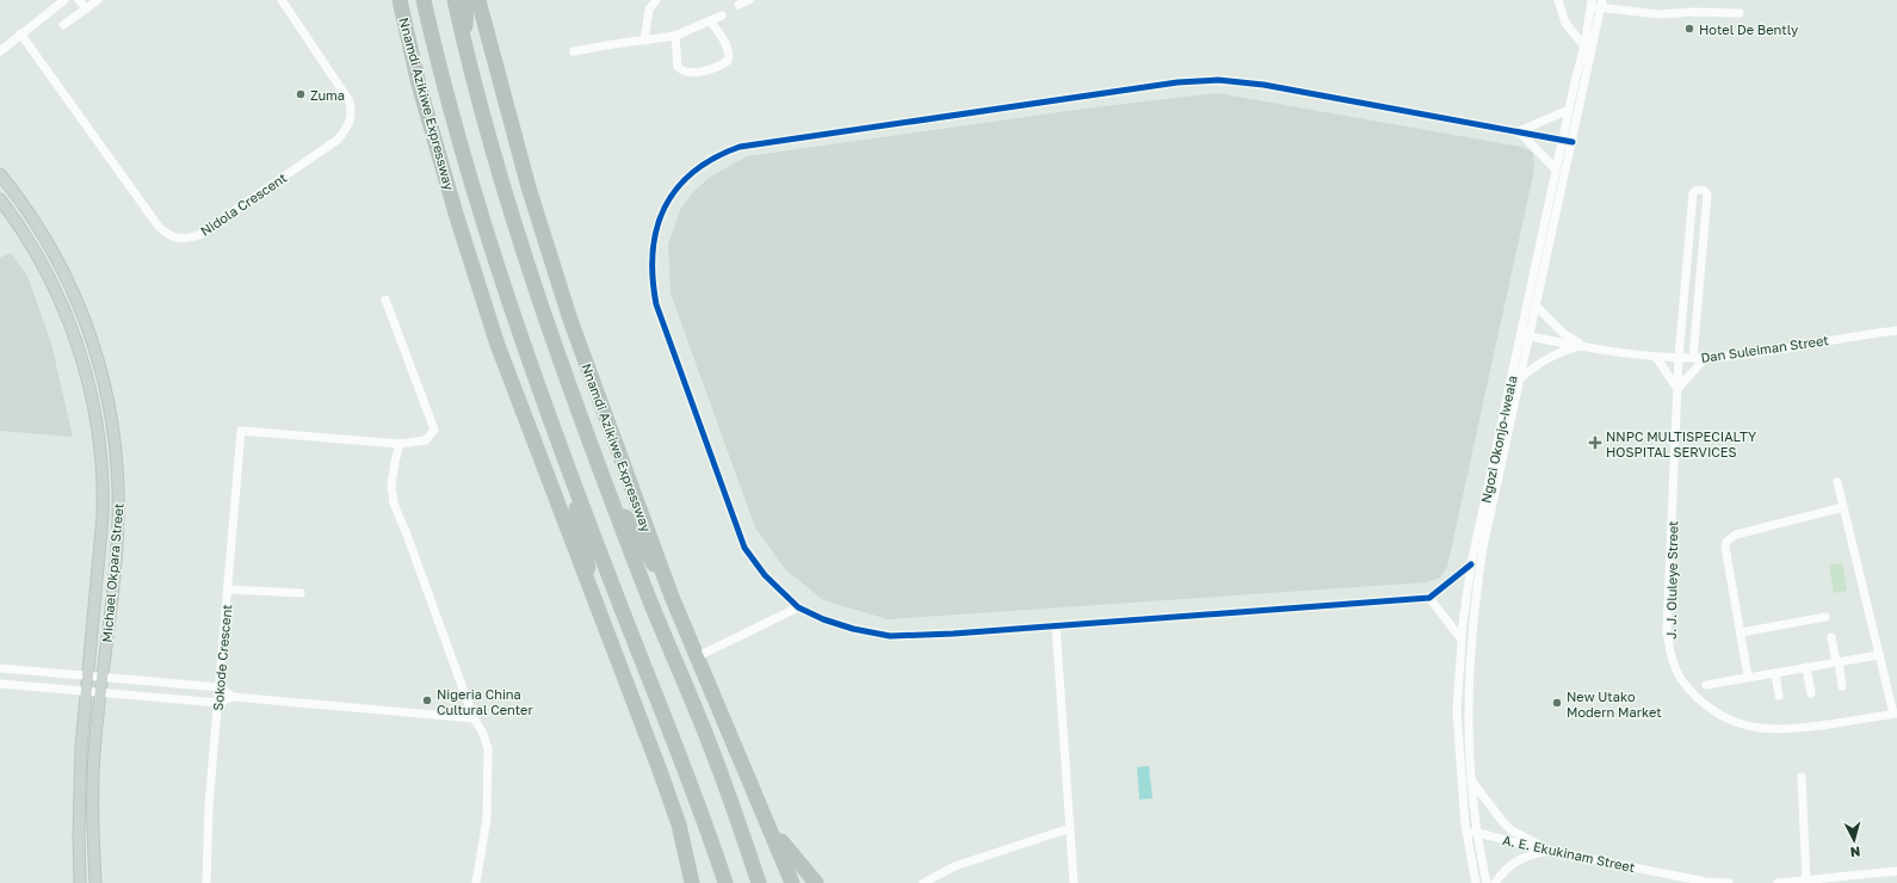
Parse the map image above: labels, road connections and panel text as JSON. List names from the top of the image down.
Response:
{
  "streets": {
    "highway": ["Nnamdi Azikiwe Expressway"],
    "main road": ["Michael Okpara Street"],
    "street": [
      "Nidola Crescent",
      "Dan Suleiman Street",
      "Ngozi Okonjo-Iweala",
      "J. J. Oluleye Street",
      "Sokode Crescent",
      "A. E. Ekukinam Street"
    ]
  },
  "crossings": [
    ["Dan Suleiman Street", "Ngozi Okonjo-Iweala"],
    ["Dan Suleiman Street", "J. J. Oluleye Street"],
    ["Ngozi Okonjo-Iweala", "A. E. Ekukinam Street"]
  ],
  "places": {
    "other": [
      "Hotel De Bently",
      "Zuma",
      "Nigeria China Cultural Center",
      "New Utako Modern Market"
    ],
    "health": ["NNPC MULTISPECIALTY HOSPITAL SERVICES"]
  },
  "north": "bottom"
}
